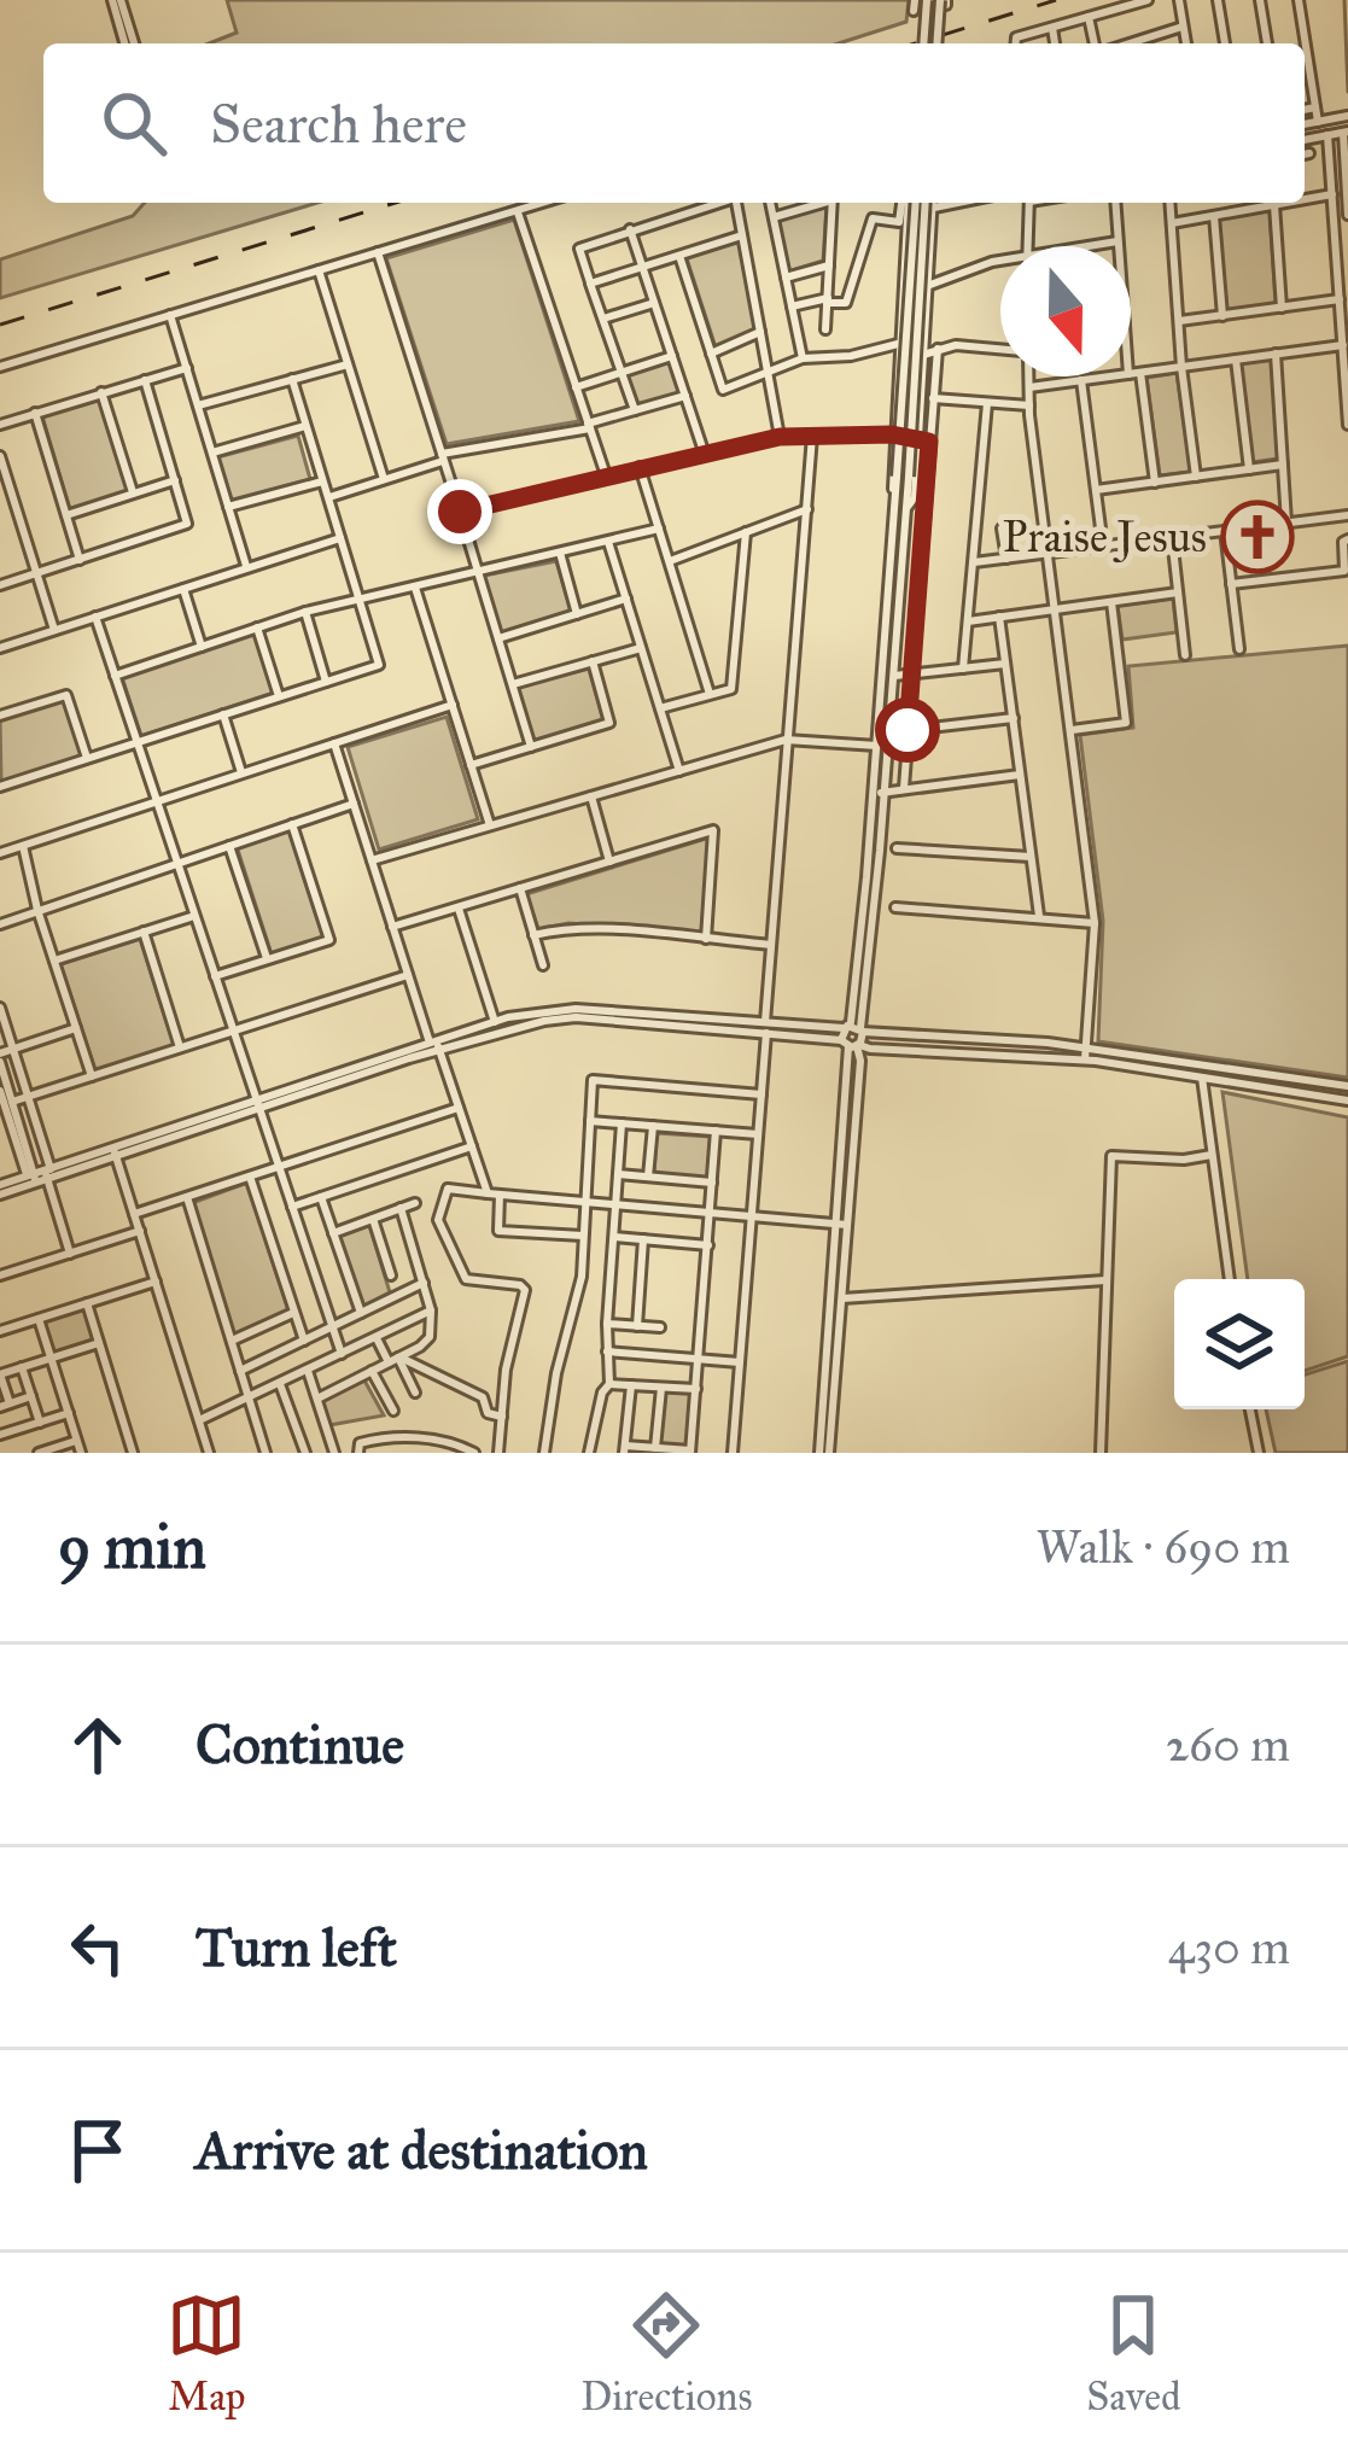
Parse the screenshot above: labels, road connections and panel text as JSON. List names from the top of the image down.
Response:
{
  "places": {
    "church": ["Praise Jesus"]
  },
  "north": "bottom",
  "page": {
    "search": "Search here",
    "heading": ["9 min", "Walk · 690 m"],
    "list": [
      ["Continue", "260 m"],
      ["Turn left", "430 m"],
      "Arrive at destination"
    ],
    "nav": ["Map", "Directions", "Saved"]
  }
}
